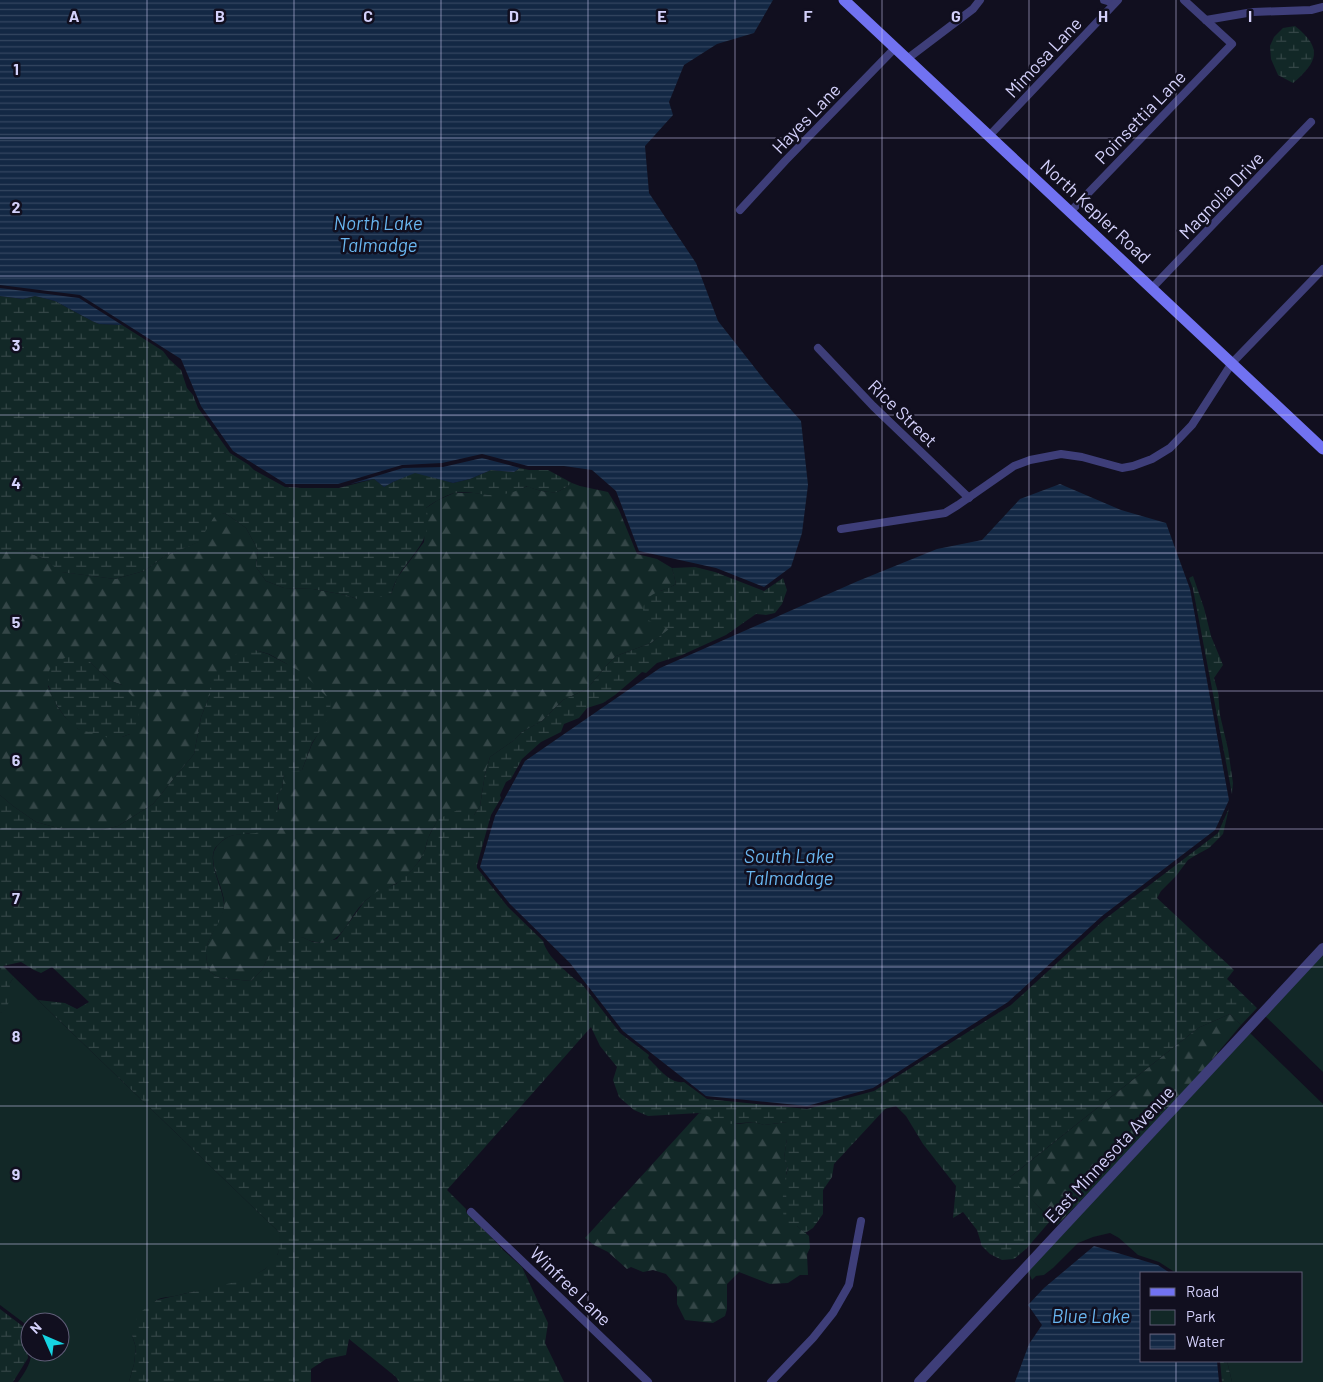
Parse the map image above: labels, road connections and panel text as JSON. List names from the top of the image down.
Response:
{
  "streets": {
    "main road": ["North Kepler Road"],
    "street": [
      "Mimosa Lane",
      "Poinsettia Lane",
      "Hayes Lane",
      "Magnolia Drive",
      "Rice Street",
      "East Minnesota Avenue",
      "Winfree Lane"
    ]
  },
  "crossings": [
    ["Mimosa Lane", "North Kepler Road"],
    ["Poinsettia Lane", "North Kepler Road"],
    ["Hayes Lane", "North Kepler Road"],
    ["Magnolia Drive", "North Kepler Road"]
  ],
  "water": ["North Lake Talmadge", "South Lake Talmadage", "Blue Lake"],
  "legend": ["Road", "Park", "Water"],
  "north": "top left",
  "grid": {
    "columns": [
      "A",
      "B",
      "C",
      "D",
      "E",
      "F",
      "G",
      "H",
      "I"
    ],
    "rows": [
      "1",
      "2",
      "3",
      "4",
      "5",
      "6",
      "7",
      "8",
      "9"
    ]
  }
}
